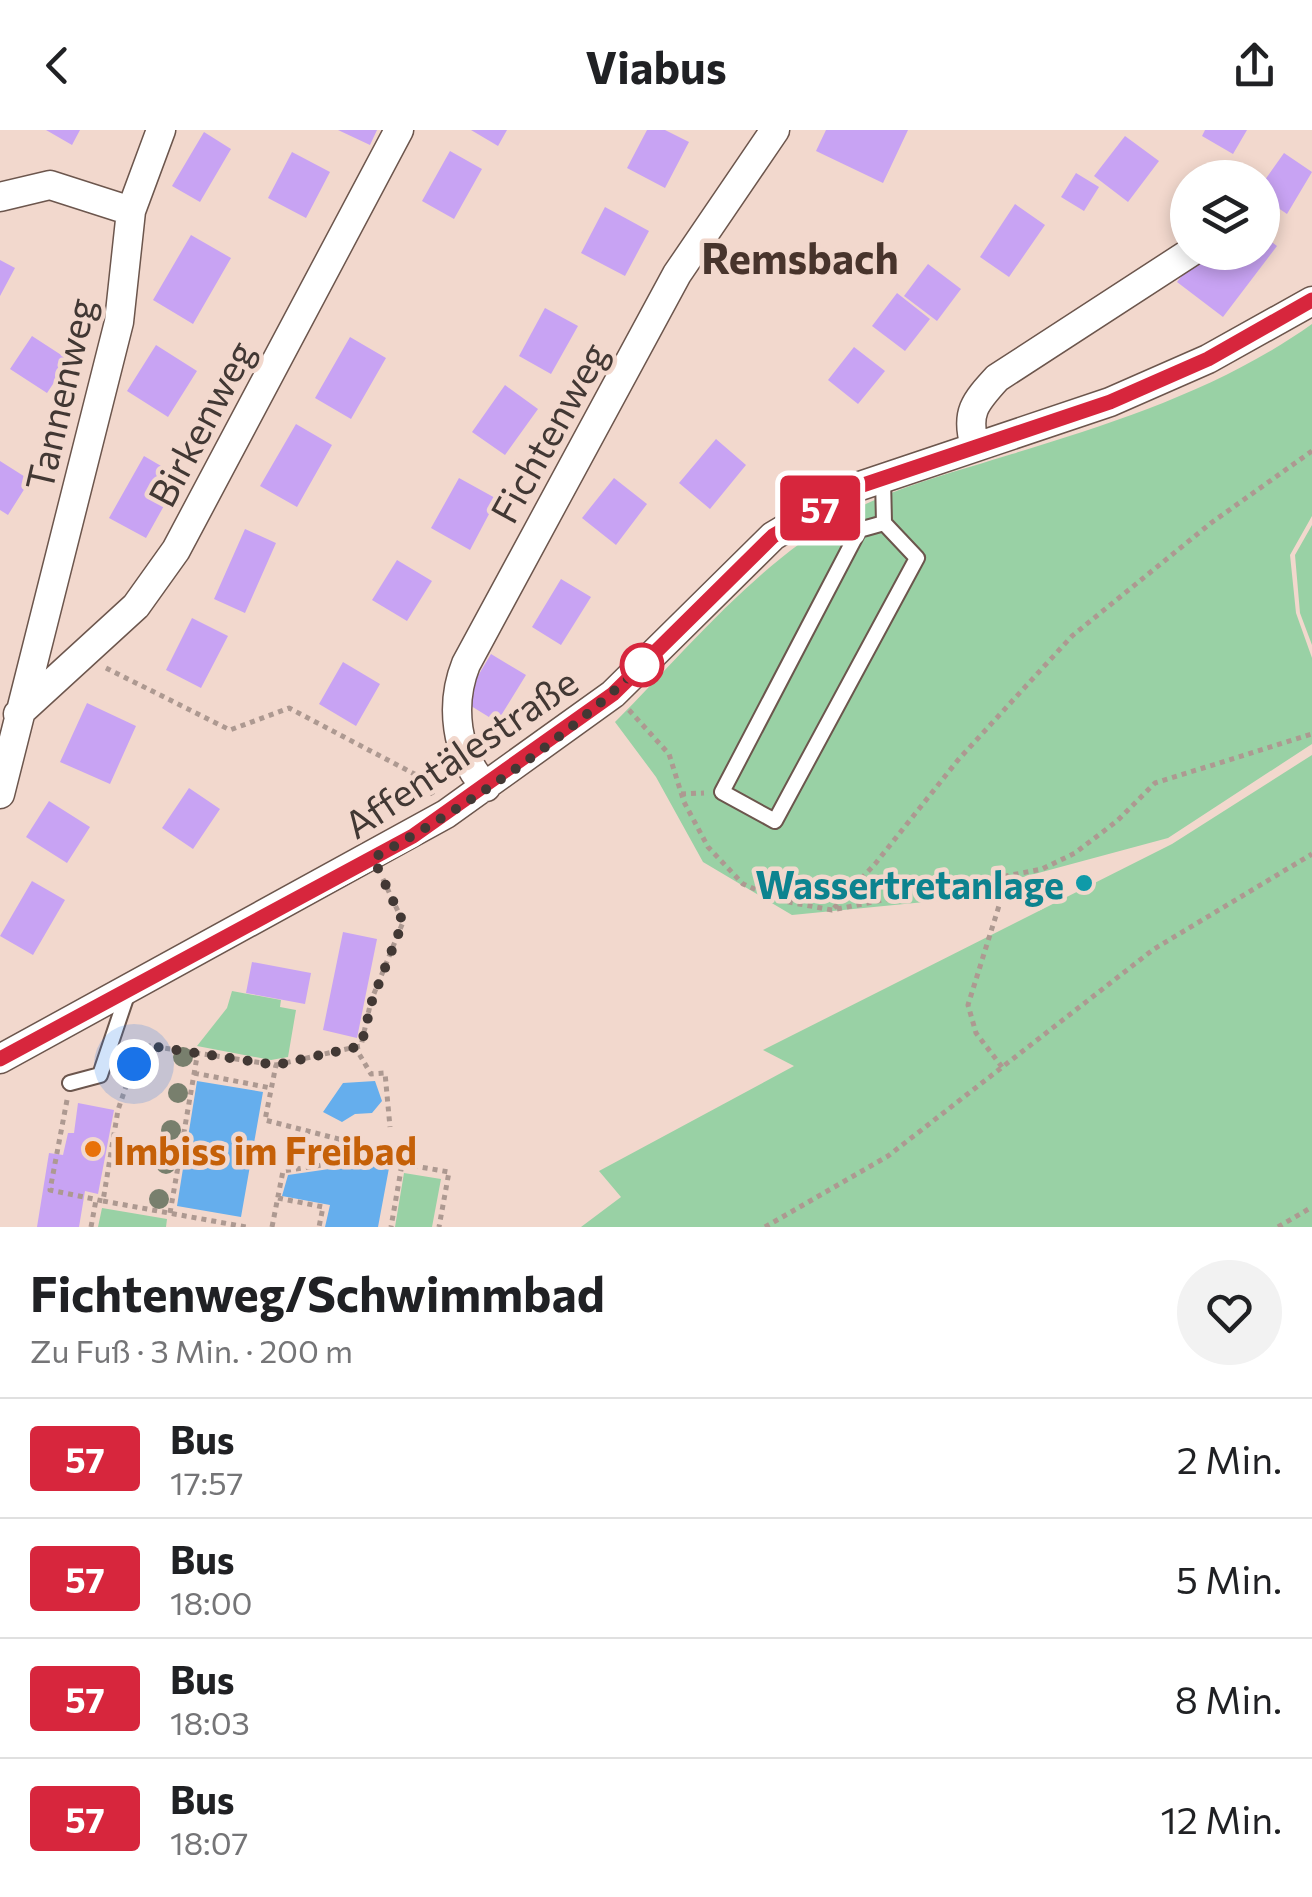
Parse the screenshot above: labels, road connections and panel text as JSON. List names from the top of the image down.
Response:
{
  "streets": {
    "street": [
      "Tannenweg",
      "Birkenweg",
      "Fichtenweg",
      "Affentälestraße"
    ]
  },
  "crossings": [
    ["Tannenweg", "Birkenweg"],
    ["Fichtenweg", "Affentälestraße"]
  ],
  "districts": ["Remsbach"],
  "places": ["Wassertretanlage", "Imbiss im Freibad"],
  "lines": ["bus line 57"],
  "page": {
    "header": "Viabus",
    "on_map": "57",
    "heading": ["Fichtenweg/Schwimmbad", "Zu Fuß · 3 Min. · 200 m"],
    "list": [
      {
        "mark": "57",
        "name": "Bus",
        "note": "17:57",
        "value": "2 Min."
      },
      {
        "mark": "57",
        "name": "Bus",
        "note": "18:00",
        "value": "5 Min."
      },
      {
        "mark": "57",
        "name": "Bus",
        "note": "18:03",
        "value": "8 Min."
      },
      {
        "mark": "57",
        "name": "Bus",
        "note": "18:07",
        "value": "12 Min."
      }
    ]
  }
}
